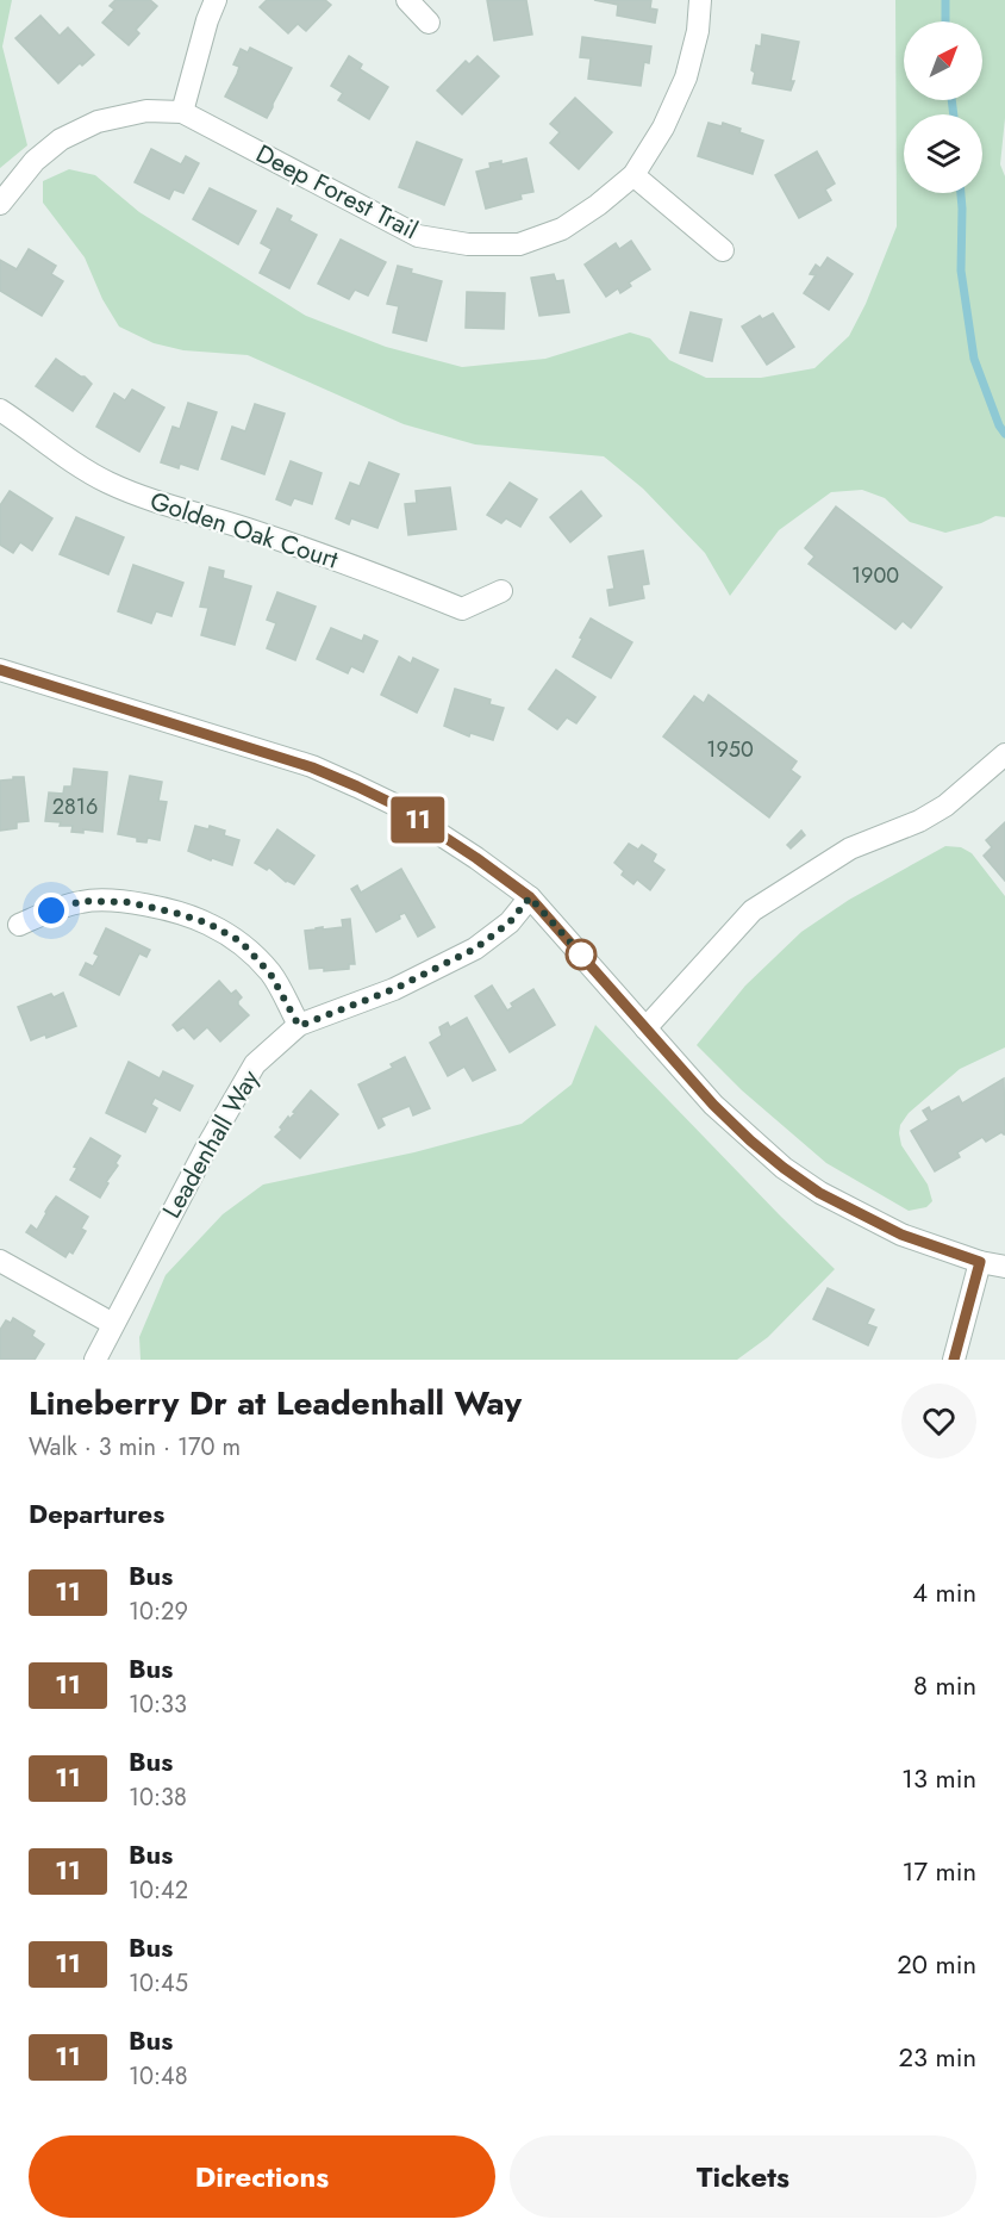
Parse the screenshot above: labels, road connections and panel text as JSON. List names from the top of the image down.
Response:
{
  "streets": {
    "street": ["Deep Forest Trail", "Golden Oak Court", "Leadenhall Way"]
  },
  "lines": ["bus line 11"],
  "house_numbers": ["1900", "1950", "2816"],
  "north": "top right",
  "page": {
    "on_map": "11",
    "heading": [
      ["Lineberry Dr at Leadenhall Way", "Walk · 3 min · 170 m"],
      "Departures"
    ],
    "list": [
      {
        "mark": "11",
        "name": "Bus",
        "note": "10:29",
        "value": "4 min"
      },
      {
        "mark": "11",
        "name": "Bus",
        "note": "10:33",
        "value": "8 min"
      },
      {
        "mark": "11",
        "name": "Bus",
        "note": "10:38",
        "value": "13 min"
      },
      {
        "mark": "11",
        "name": "Bus",
        "note": "10:42",
        "value": "17 min"
      },
      {
        "mark": "11",
        "name": "Bus",
        "note": "10:45",
        "value": "20 min"
      },
      {
        "mark": "11",
        "name": "Bus",
        "note": "10:48",
        "value": "23 min"
      }
    ],
    "buttons": ["Directions", "Tickets"]
  }
}
